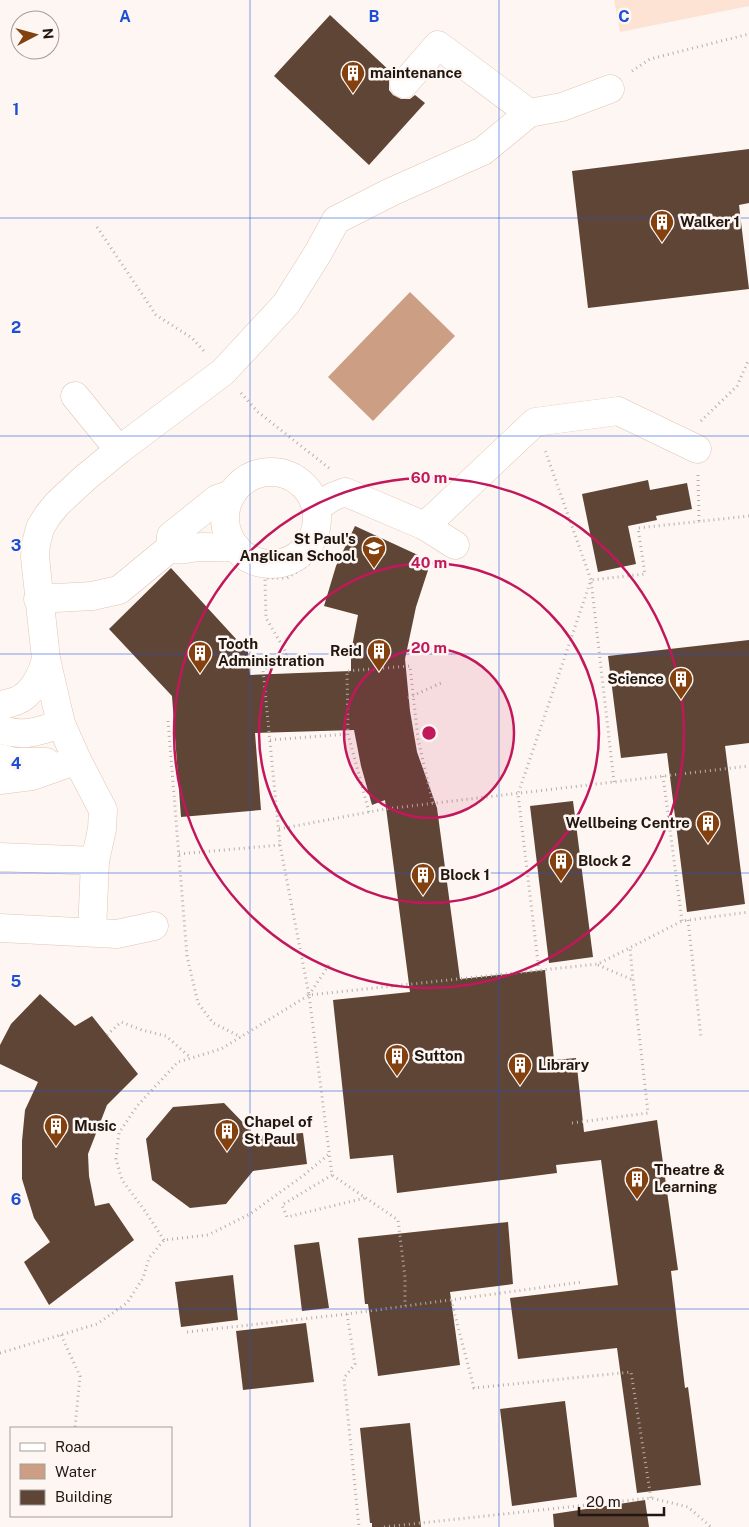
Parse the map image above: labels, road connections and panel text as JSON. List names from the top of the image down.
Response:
{
  "places": {
    "building": [
      "maintenance",
      "Walker 1",
      "Reid",
      "Tooth Administration",
      "Science",
      "Wellbeing Centre",
      "Block 2",
      "Block 1",
      "Sutton",
      "Library",
      "Music",
      "Chapel of St Paul",
      "Theatre & Learning"
    ],
    "school or university": ["St Paul's Anglican School"]
  },
  "legend": ["Road", "Water", "Building"],
  "scale_bar": "20 m",
  "north": "right",
  "grid": {
    "columns": ["A", "B", "C"],
    "rows": [
      "1",
      "2",
      "3",
      "4",
      "5",
      "6"
    ]
  },
  "rings": ["60 m", "40 m", "20 m"]
}
